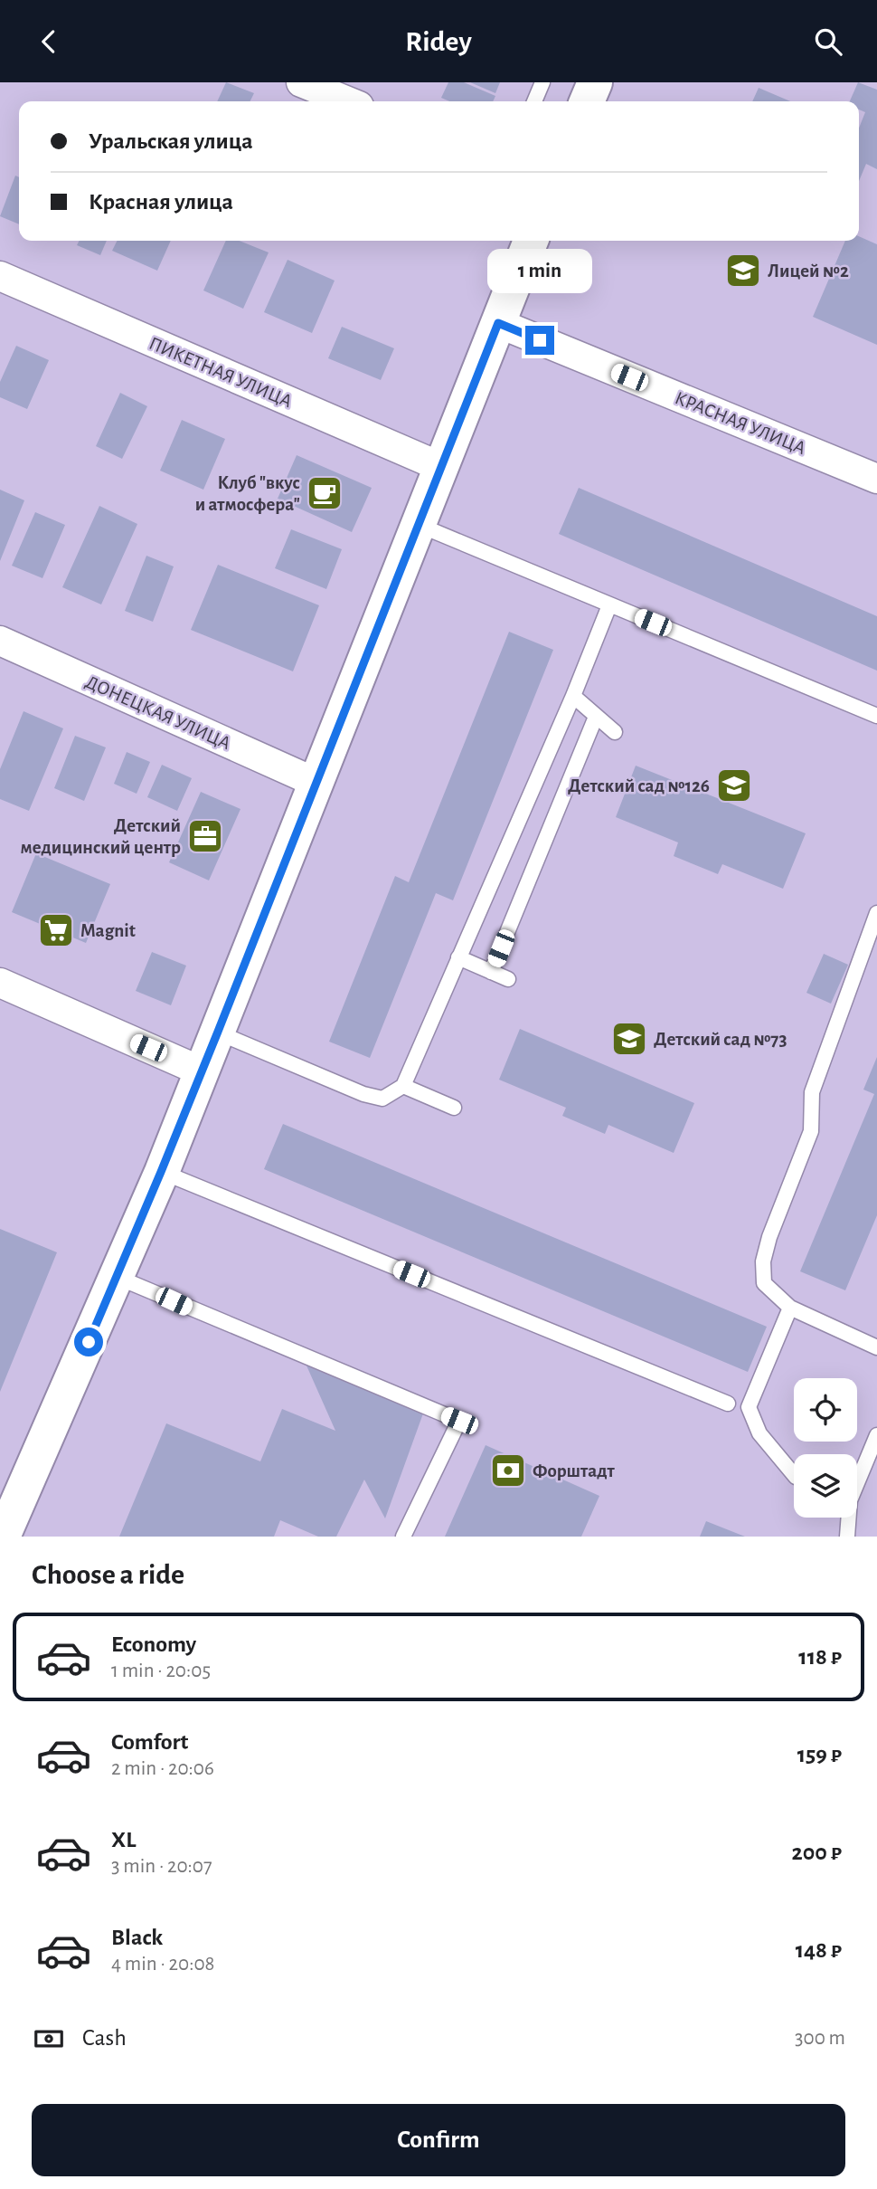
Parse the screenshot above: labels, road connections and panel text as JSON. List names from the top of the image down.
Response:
{
  "streets": {
    "street": ["ПИКЕТНАЯ УЛИЦА", "КРАСНАЯ УЛИЦА", "ДОНЕЦКАЯ УЛИЦА"]
  },
  "places": {
    "school or university": ["Лицей №2", "Детский сад №126", "Детский сад №73"],
    "cafe": ["Клуб \"вкус и атмосфера\""],
    "office": ["Детский медицинский центр"],
    "supermarket": ["Magnit"],
    "bank": ["Форштадт"]
  },
  "page": {
    "header": "Ridey",
    "banner": ["Уральская улица", "Красная улица"],
    "bubble": "1 min",
    "heading": "Choose a ride",
    "list": [
      {
        "name": "Economy",
        "note": "1 min · 20:05",
        "value": "118 ₽"
      },
      {
        "name": "Comfort",
        "note": "2 min · 20:06",
        "value": "159 ₽"
      },
      {
        "name": "XL",
        "note": "3 min · 20:07",
        "value": "200 ₽"
      },
      {
        "name": "Black",
        "note": "4 min · 20:08",
        "value": "148 ₽"
      }
    ],
    "pay": ["Cash", "300 m"],
    "buttons": "Confirm"
  }
}
